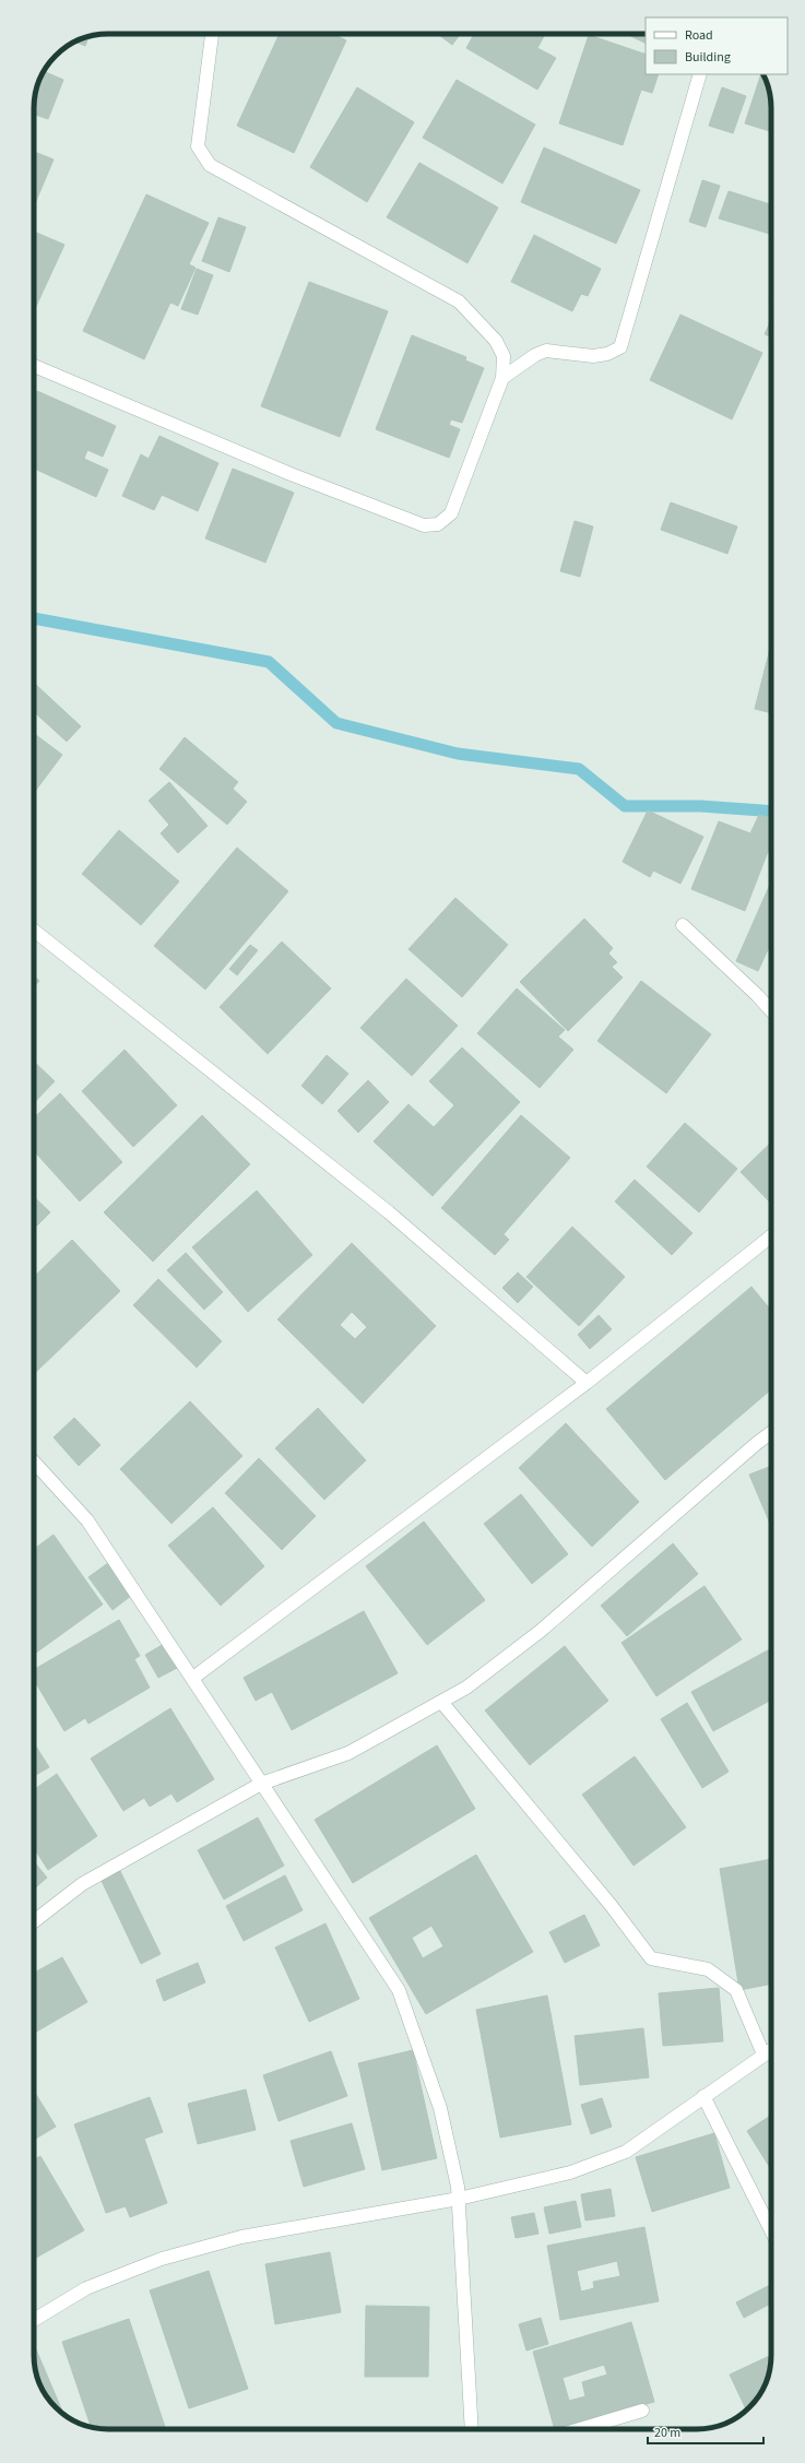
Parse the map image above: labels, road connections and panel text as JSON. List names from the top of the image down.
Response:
{
  "legend": ["Road", "Building"],
  "scale_bar": "20 m"
}
